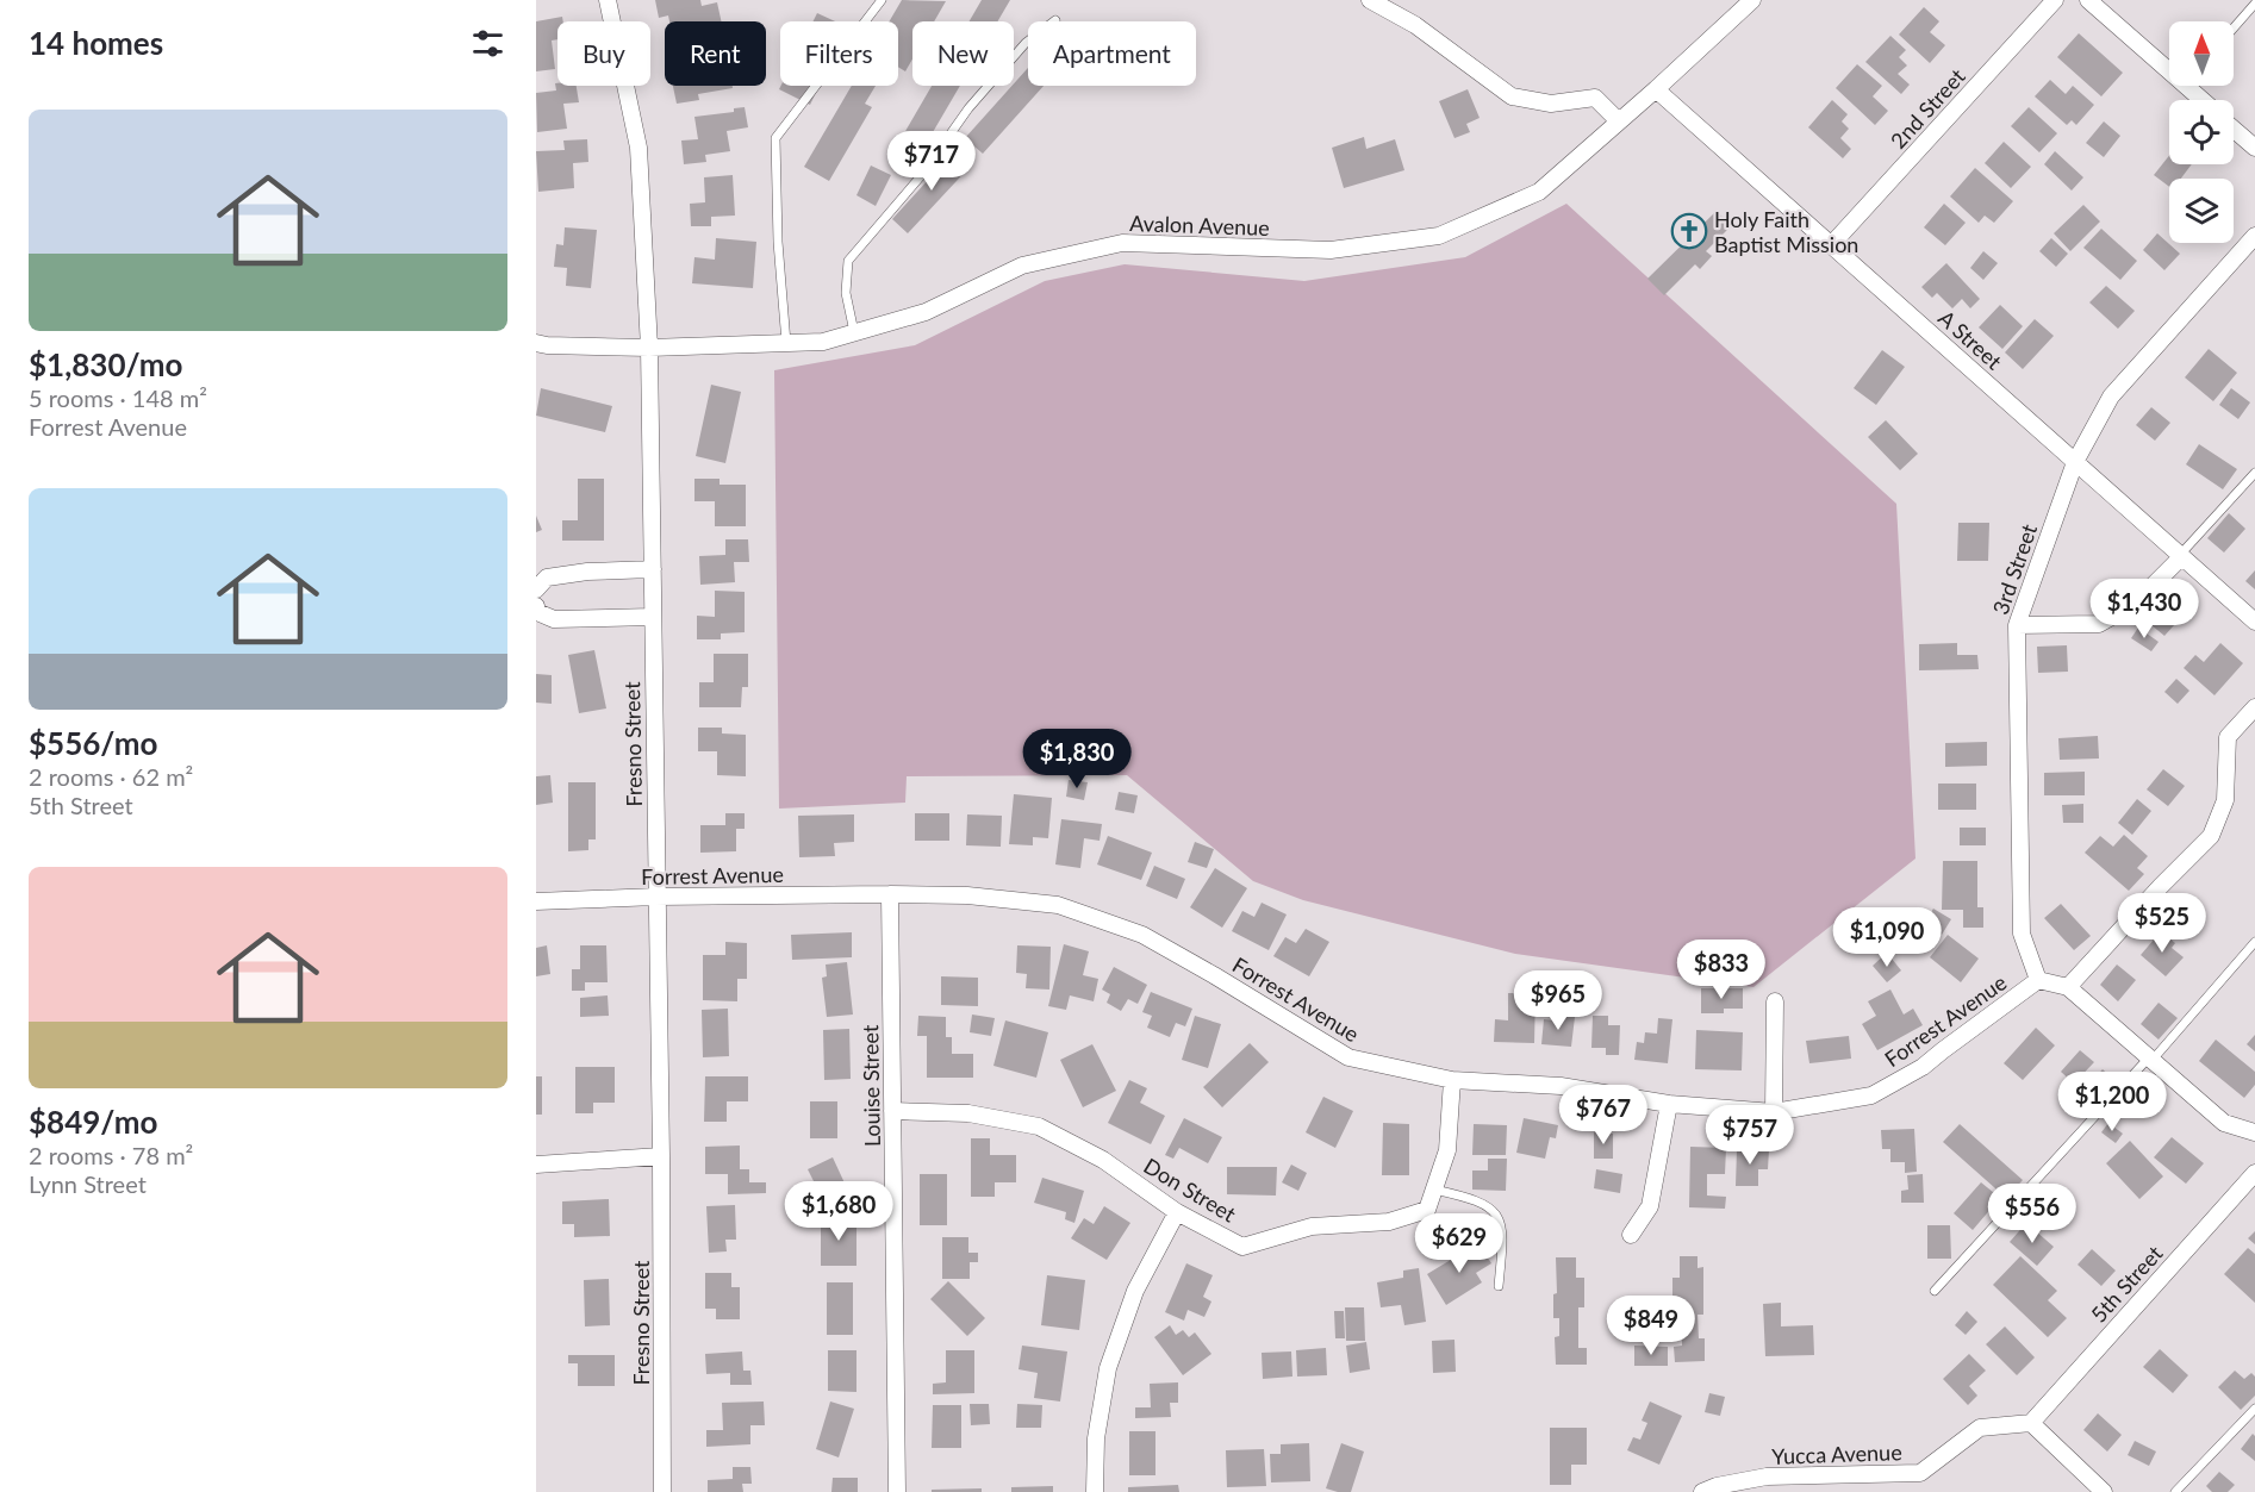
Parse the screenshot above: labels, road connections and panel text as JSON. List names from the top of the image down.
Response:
{
  "streets": {
    "street": [
      "2nd Street",
      "Avalon Avenue",
      "A Street",
      "3rd Street",
      "Fresno Street",
      "Forrest Avenue",
      "Louise Street",
      "Don Street",
      "5th Street",
      "Yucca Avenue"
    ]
  },
  "crossings": [
    ["2nd Street", "A Street"],
    ["Avalon Avenue", "A Street"],
    ["Avalon Avenue", "Fresno Street"],
    ["A Street", "3rd Street"],
    ["3rd Street", "Forrest Avenue"],
    ["Fresno Street", "Forrest Avenue"],
    ["Forrest Avenue", "Louise Street"],
    ["Forrest Avenue", "Don Street"],
    ["Louise Street", "Don Street"],
    ["5th Street", "Yucca Avenue"]
  ],
  "places": {
    "church": ["Holy Faith Baptist Mission"]
  },
  "north": "top",
  "page": {
    "heading": "14 homes",
    "chip": [
      "Buy",
      "Rent",
      "Filters",
      "New",
      "Apartment"
    ],
    "list": [
      {
        "name": "$1,830/mo",
        "note": "5 rooms · 148 m² · Forrest Avenue"
      },
      {
        "name": "$556/mo",
        "note": "2 rooms · 62 m² · 5th Street"
      },
      {
        "name": "$849/mo",
        "note": "2 rooms · 78 m² · Lynn Street"
      }
    ],
    "price": [
      "$717",
      "$1,430",
      "$1,830",
      "$525",
      "$1,090",
      "$833",
      "$965",
      "$1,200",
      "$767",
      "$757",
      "$1,680",
      "$556",
      "$629",
      "$849"
    ]
  }
}
